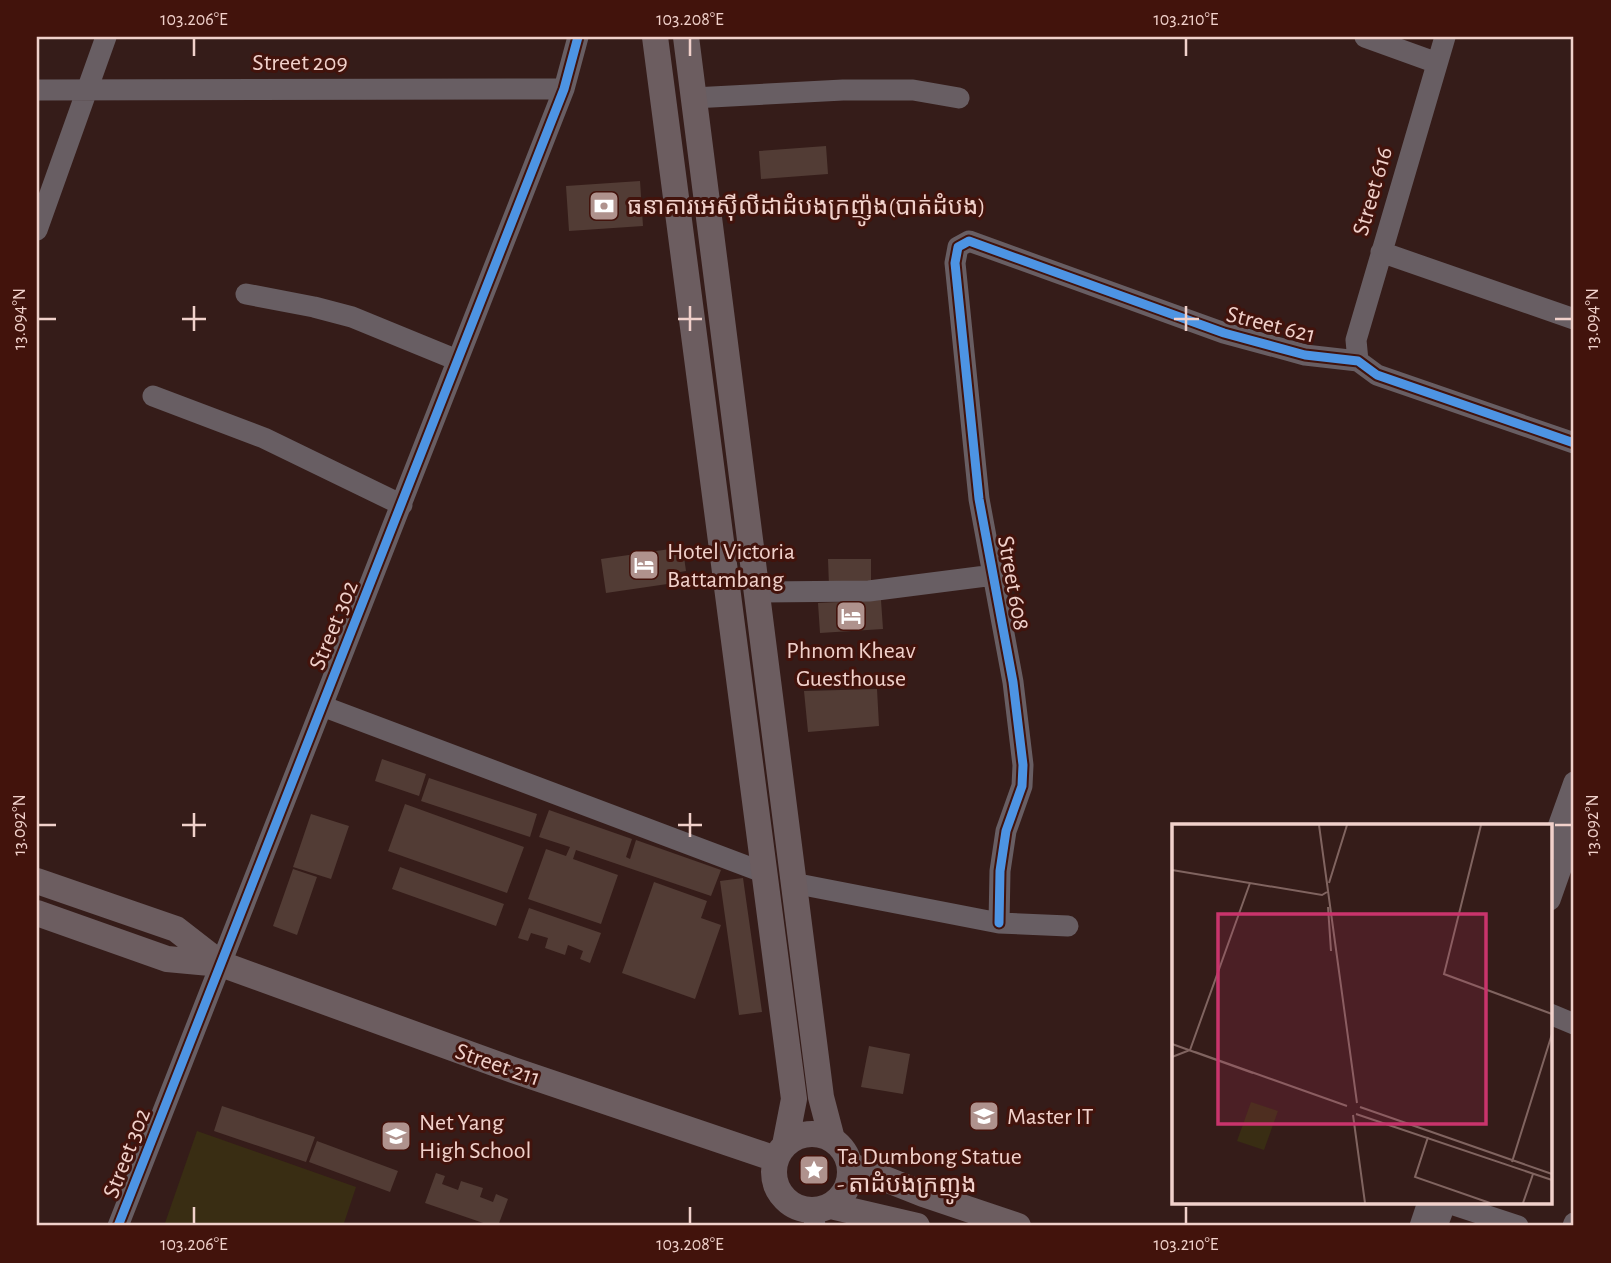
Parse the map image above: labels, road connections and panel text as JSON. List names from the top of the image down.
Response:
{
  "streets": {
    "main road": ["Street 211"],
    "street": [
      "Street 209",
      "Street 616",
      "Street 621",
      "Street 608",
      "Street 302"
    ]
  },
  "crossings": [
    ["Street 209", "Street 302"],
    ["Street 616", "Street 621"],
    ["Street 621", "Street 608"],
    ["Street 302", "Street 211"]
  ],
  "places": {
    "bank": ["ធនាគារអេស៊ីលីដាដំបងក្រញ៉ូង(បាត់ដំបង)"],
    "hotel": ["Hotel Victoria Battambang", "Phnom Kheav Guesthouse"],
    "school or university": ["Master IT", "Net Yang High School"],
    "place": ["Ta Dumbong Statue - តាដំបងក្រញូង"]
  },
  "coordinates": [
    "103.206°E",
    "103.208°E",
    "103.210°E",
    "13.094°N",
    "13.092°N"
  ]
}
